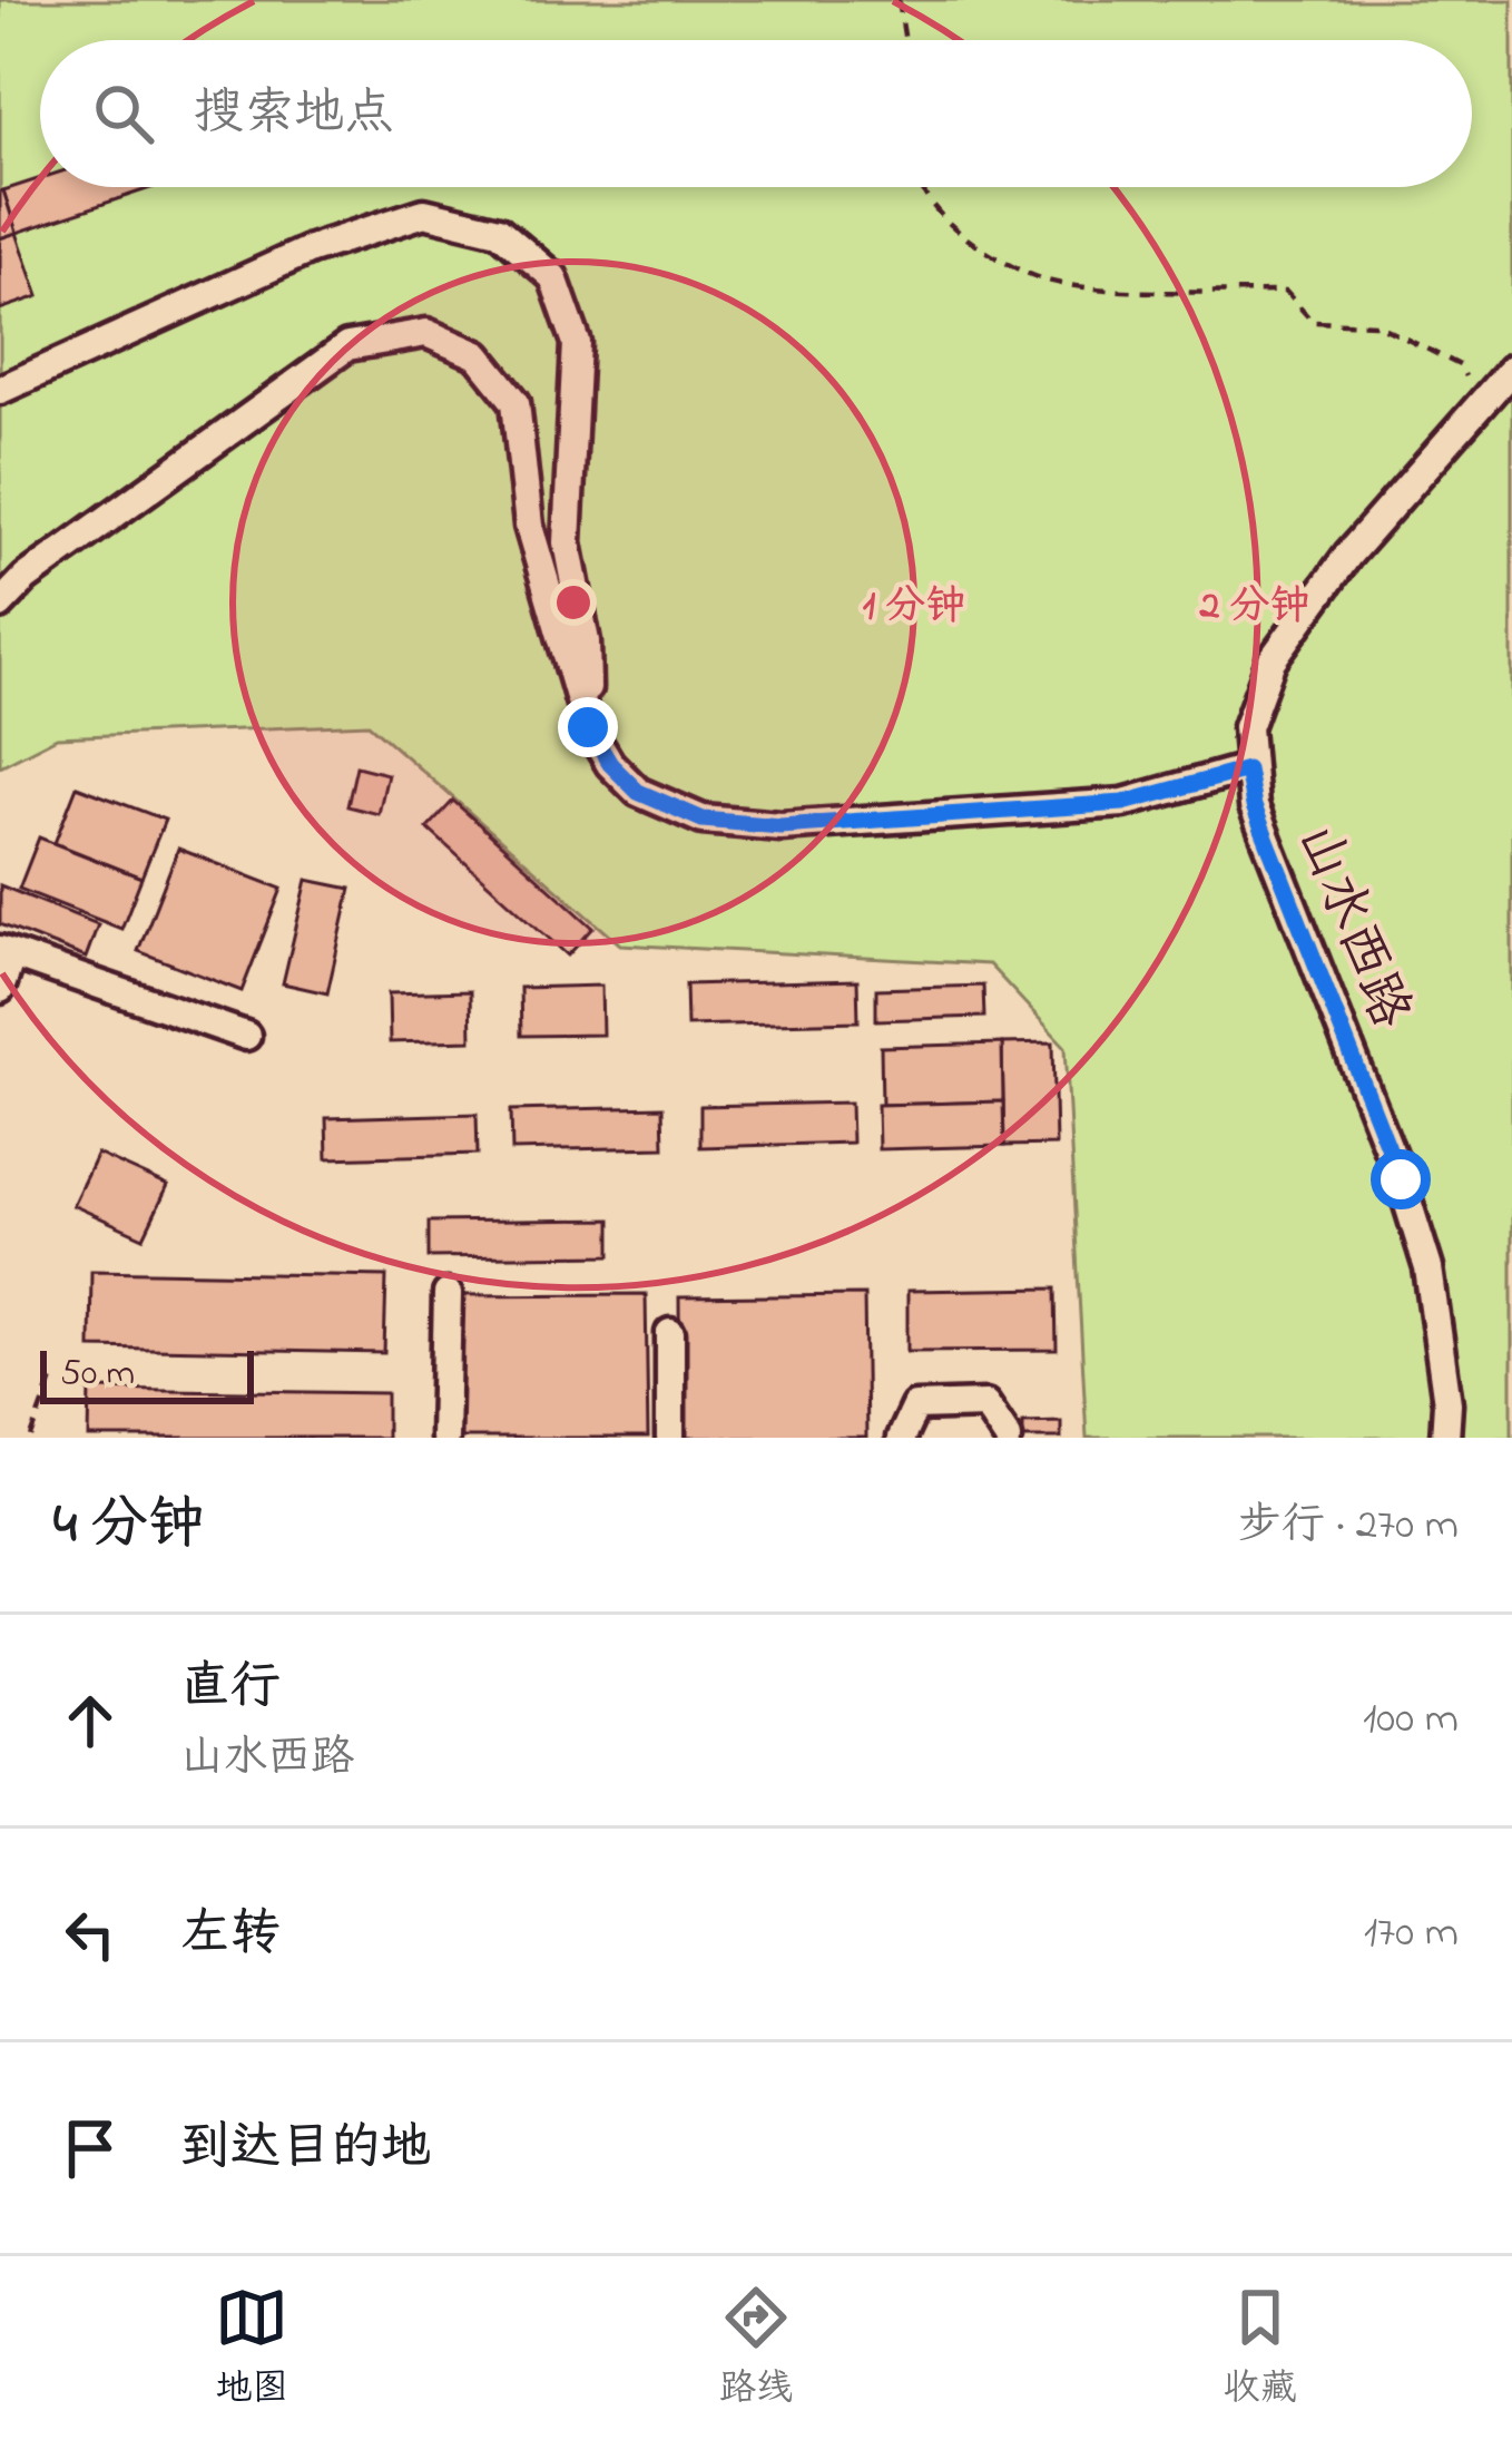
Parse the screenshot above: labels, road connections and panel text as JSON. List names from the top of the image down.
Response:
{
  "streets": {
    "street": ["山水西路"]
  },
  "scale_bar": "50 m",
  "page": {
    "search": "搜索地点",
    "scale": "50 m",
    "heading": ["4 分钟", "步行 · 270 m"],
    "list": [
      ["直行", "山水西路", "100 m"],
      ["左转", "170 m"],
      "到达目的地"
    ],
    "nav": ["地图", "路线", "收藏"]
  },
  "rings": ["1 分钟", "2 分钟"]
}
